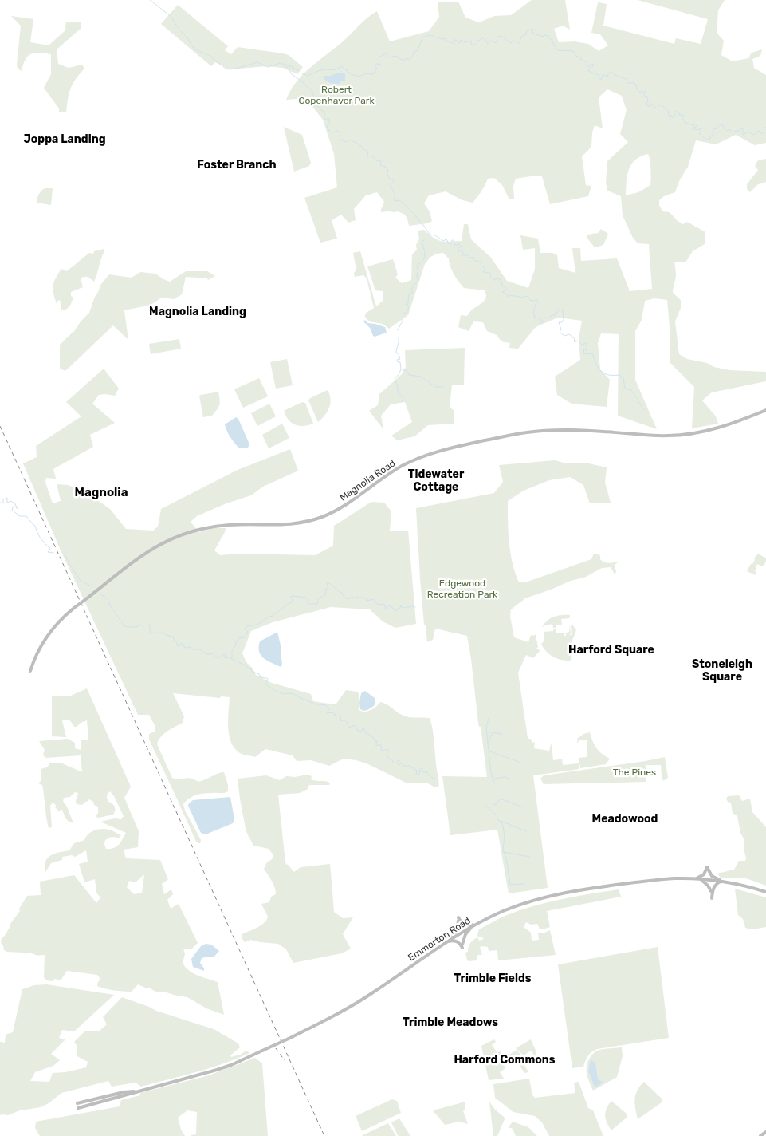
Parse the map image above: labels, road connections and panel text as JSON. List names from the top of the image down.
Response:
{
  "streets": {
    "main road": ["Magnolia Road", "Emmorton Road"]
  },
  "districts": [
    "Joppa Landing",
    "Foster Branch",
    "Magnolia Landing",
    "Tidewater Cottage",
    "Magnolia",
    "Harford Square",
    "Stoneleigh Square",
    "Meadowood",
    "Trimble Fields",
    "Trimble Meadows",
    "Harford Commons"
  ],
  "parks": ["Robert Copenhaver Park", "Edgewood Recreation Park", "The Pines"]
}
